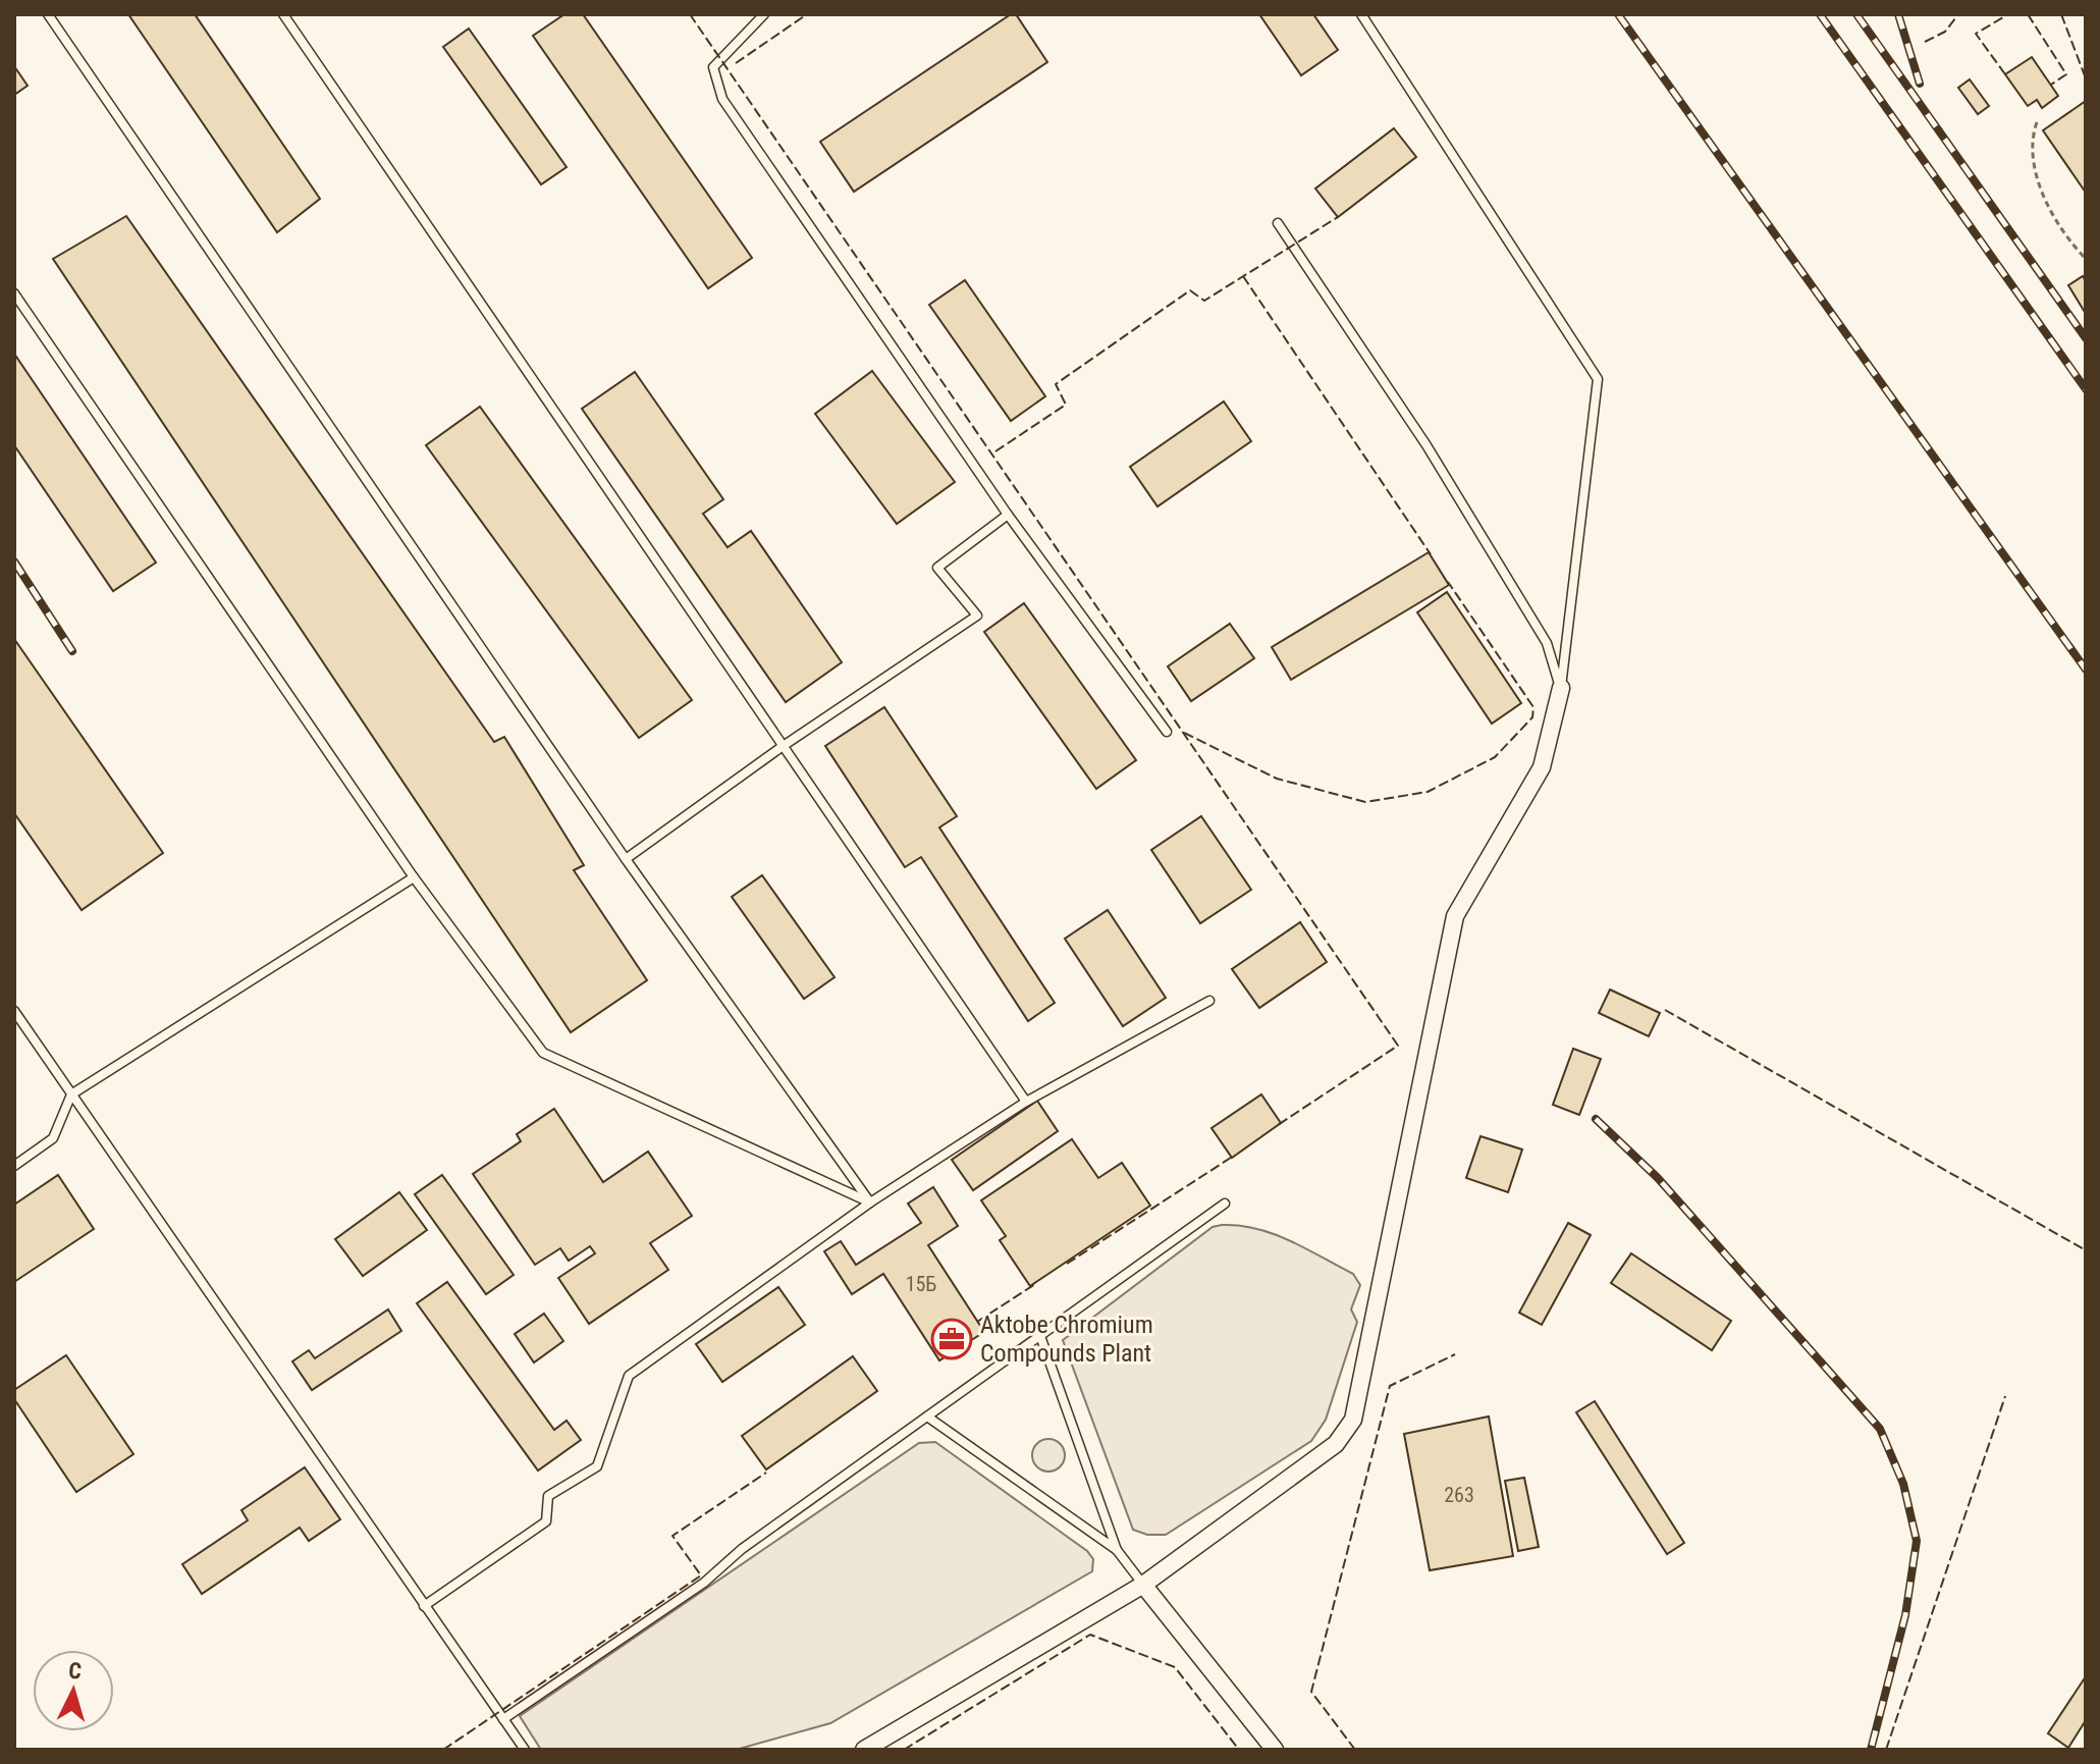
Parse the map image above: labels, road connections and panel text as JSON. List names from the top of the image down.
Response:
{
  "places": {
    "office": ["Aktobe Chromium Compounds Plant"]
  },
  "house_numbers": ["15Б", "263"],
  "north": "top"
}
